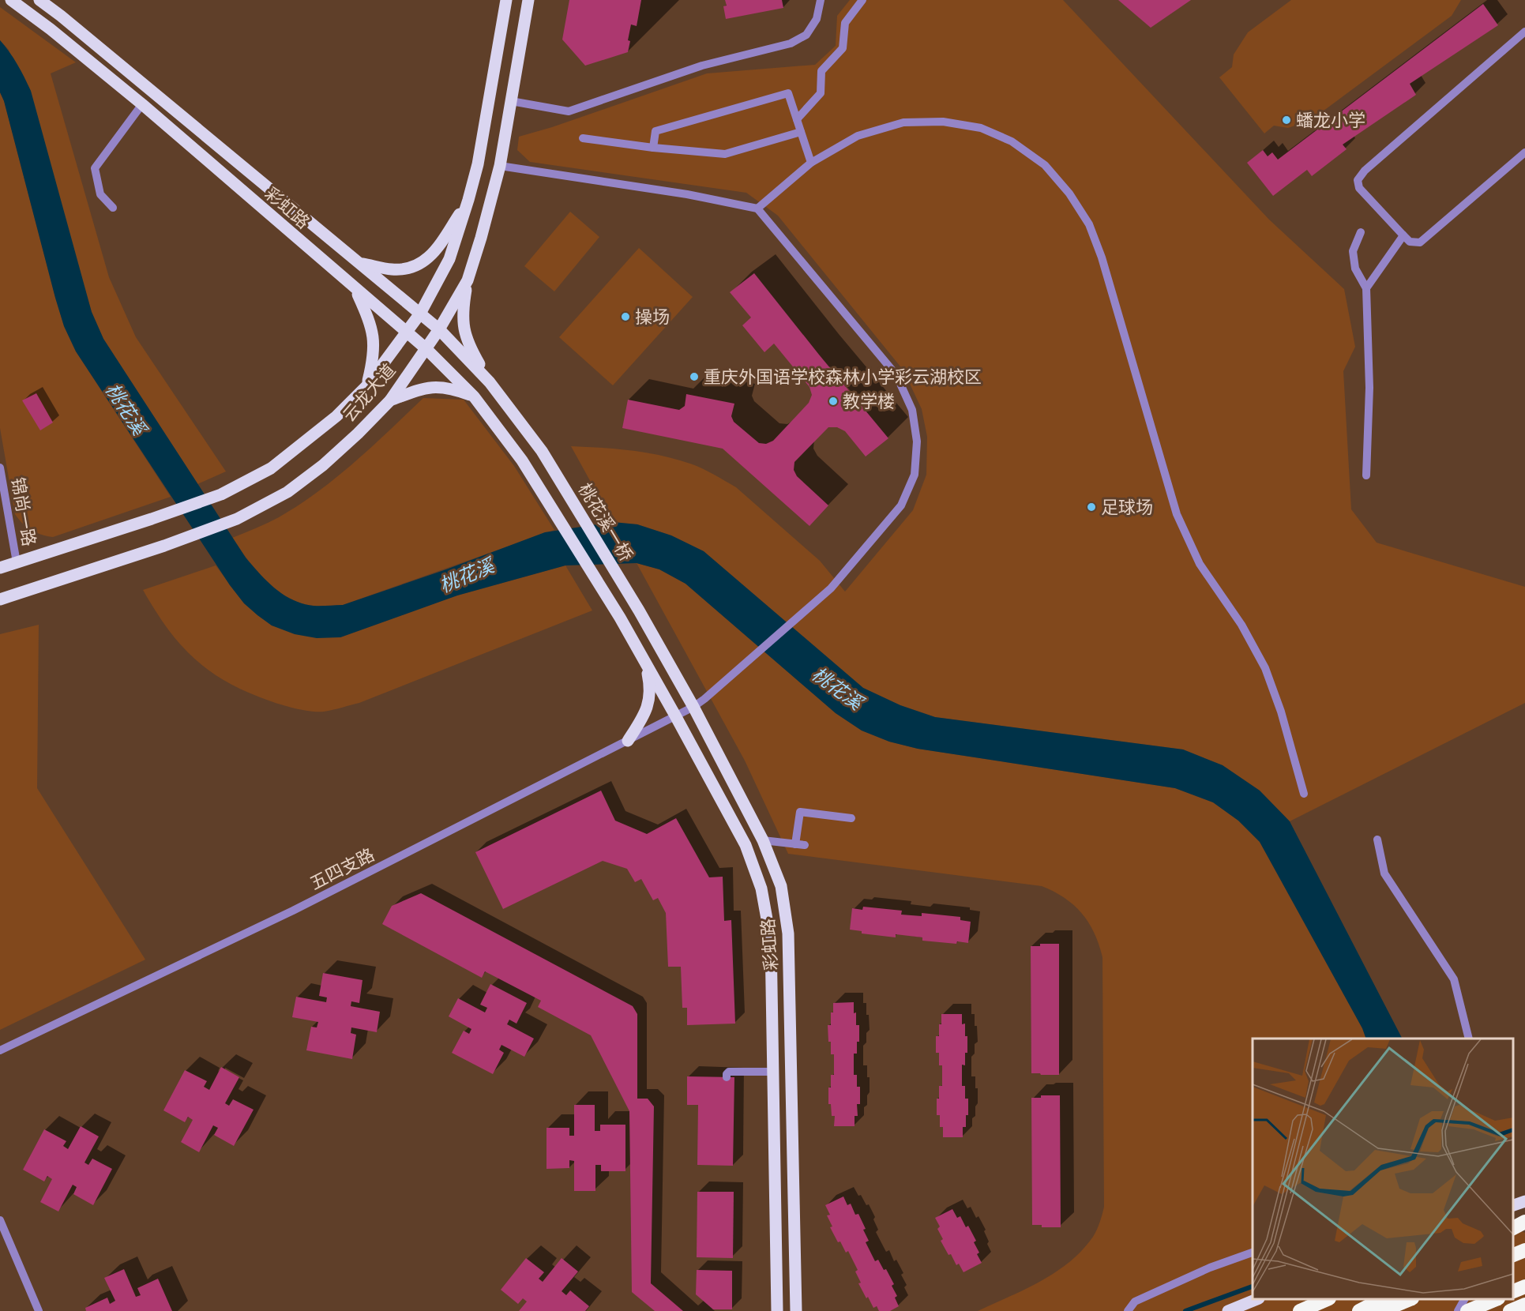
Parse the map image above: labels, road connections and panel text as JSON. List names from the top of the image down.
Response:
{
  "streets": {
    "main road": ["彩虹路", "云龙大道", "桃花溪一桥"],
    "street": ["锦尚一路", "五四支路"]
  },
  "crossings": [
    ["彩虹路", "云龙大道"],
    ["彩虹路", "桃花溪一桥"],
    ["彩虹路", "五四支路"],
    ["云龙大道", "锦尚一路"]
  ],
  "water": ["桃花溪"],
  "places": [
    "蟠龙小学",
    "操场",
    "重庆外国语学校森林小学彩云湖校区",
    "教学楼",
    "足球场"
  ]
}
